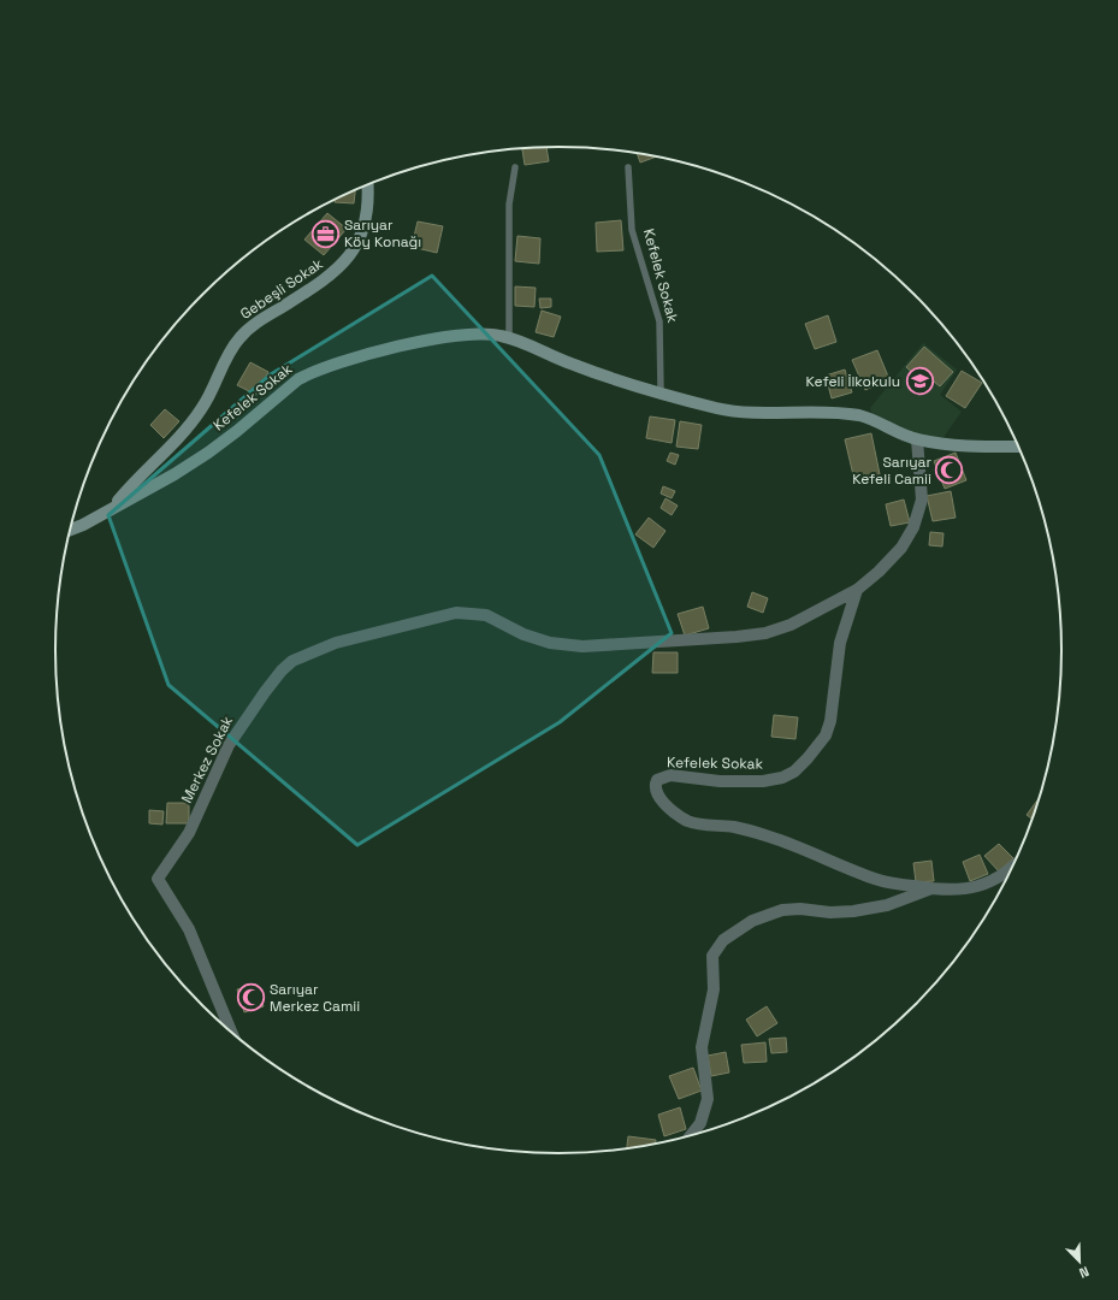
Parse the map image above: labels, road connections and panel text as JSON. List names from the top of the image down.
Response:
{
  "streets": {
    "street": ["Kefelek Sokak", "Gebeşli Sokak", "Merkez Sokak"]
  },
  "crossings": [
    ["Kefelek Sokak", "Gebeşli Sokak"],
    ["Kefelek Sokak", "Merkez Sokak"]
  ],
  "places": {
    "office": ["Sarıyar Köy Konağı"],
    "school or university": ["Kefeli İlkokulu"],
    "mosque": ["Sarıyar Kefeli Camii", "Sarıyar Merkez Camii"]
  },
  "north": "bottom right"
}
